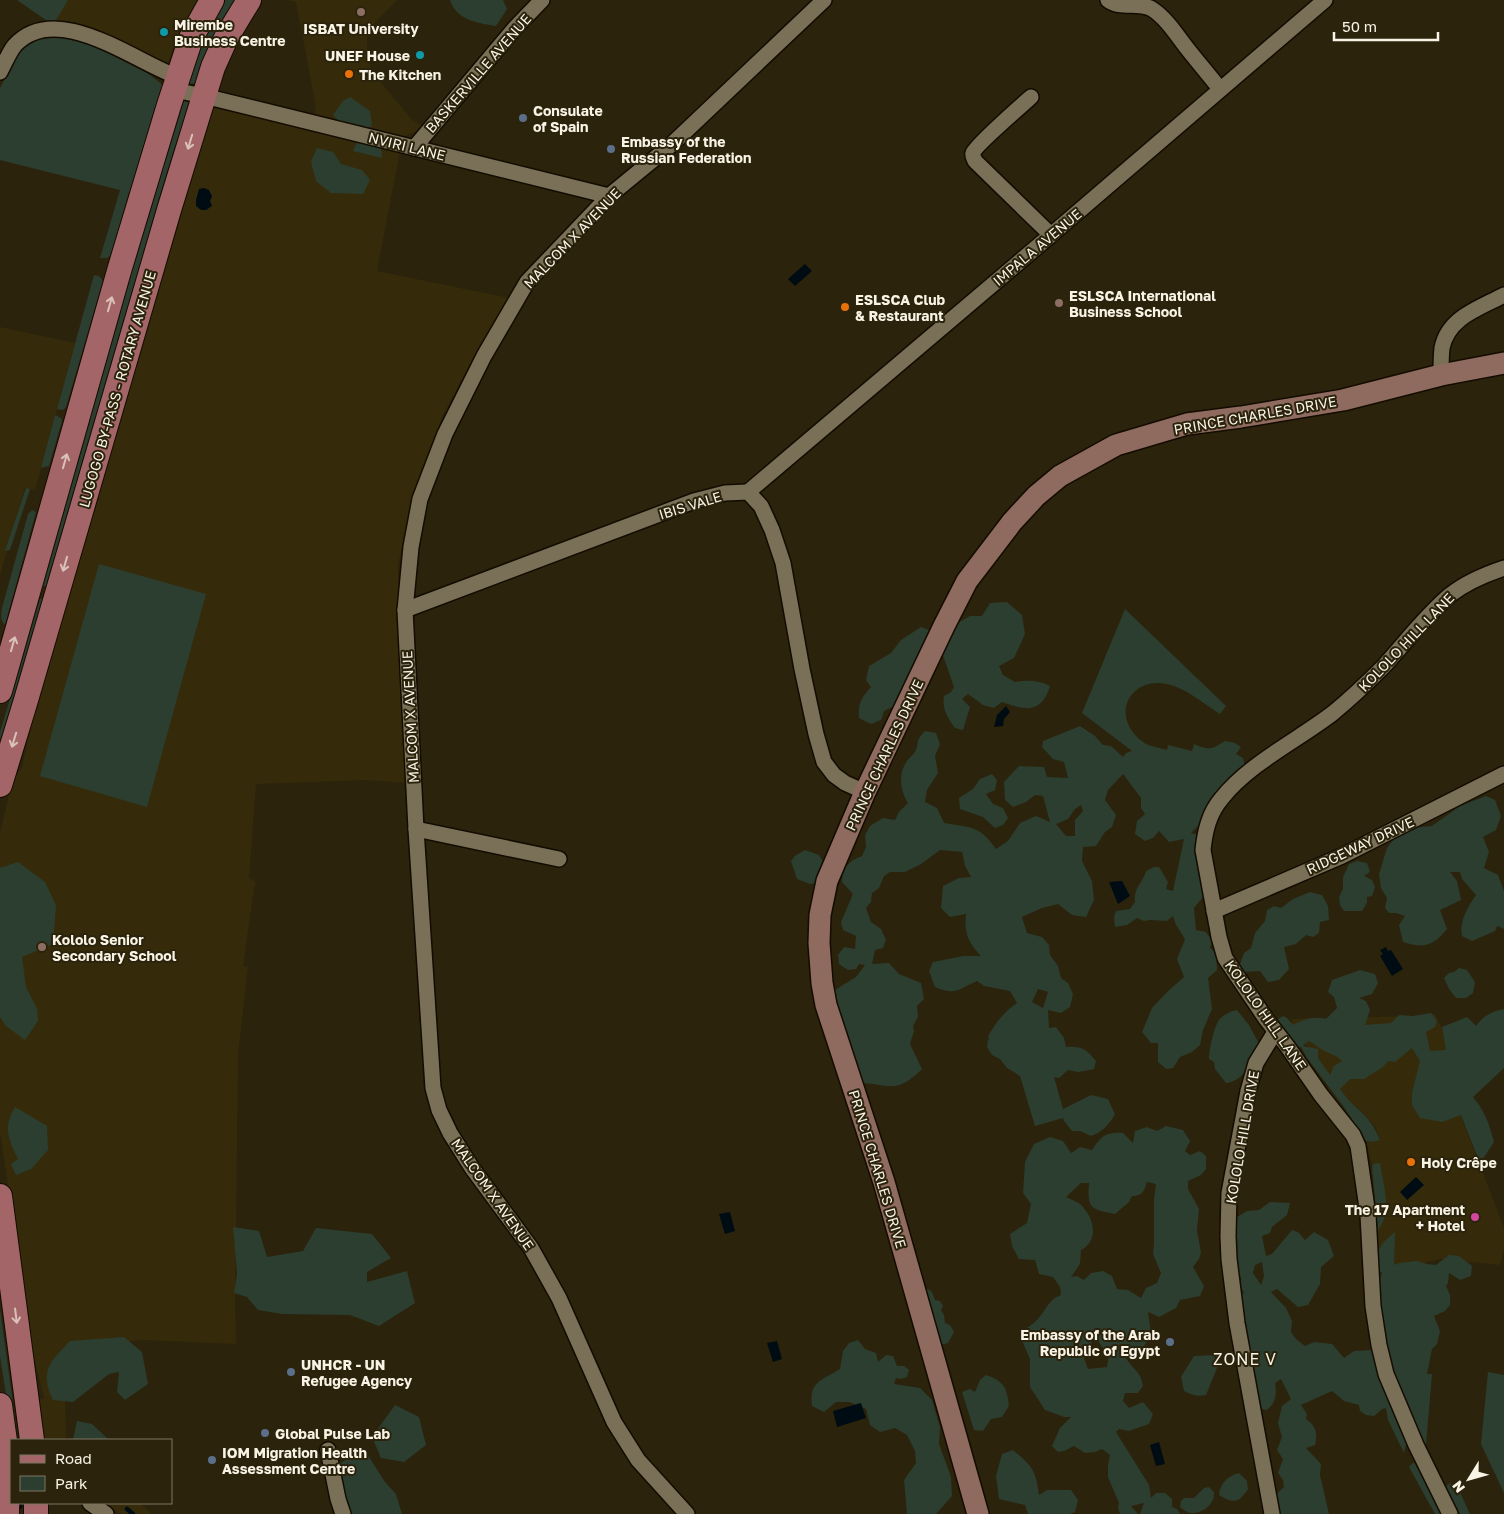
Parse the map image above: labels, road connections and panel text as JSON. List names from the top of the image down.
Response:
{
  "streets": {
    "main road": ["LUGOGO BY-PASS - ROTARY AVENUE"],
    "street": [
      "BASKERVILLE AVENUE",
      "NVIRI LANE",
      "MALCOM X AVENUE",
      "IMPALA AVENUE",
      "PRINCE CHARLES DRIVE",
      "IBIS VALE",
      "KOLOLO HILL LANE",
      "RIDGEWAY DRIVE",
      "KOLOLO HILL DRIVE"
    ]
  },
  "crossings": [
    ["BASKERVILLE AVENUE", "NVIRI LANE"],
    ["NVIRI LANE", "MALCOM X AVENUE"],
    ["NVIRI LANE", "LUGOGO BY-PASS - ROTARY AVENUE"],
    ["MALCOM X AVENUE", "IBIS VALE"],
    ["IMPALA AVENUE", "IBIS VALE"],
    ["KOLOLO HILL LANE", "RIDGEWAY DRIVE"],
    ["KOLOLO HILL LANE", "KOLOLO HILL DRIVE"]
  ],
  "districts": ["ZONE V"],
  "places": [
    "ISBAT University",
    "Mirembe Business Centre",
    "UNEF House",
    "The Kitchen",
    "Consulate of Spain",
    "Embassy of the Russian Federation",
    "ESLSCA International Business School",
    "ESLSCA Club & Restaurant",
    "Kololo Senior Secondary School",
    "Holy Crêpe",
    "The 17 Apartment + Hotel",
    "Embassy of the Arab Republic of Egypt",
    "UNHCR - UN Refugee Agency",
    "Global Pulse Lab",
    "IOM Migration Health Assessment Centre"
  ],
  "legend": ["Road", "Park"],
  "scale_bar": "50 m",
  "north": "bottom left"
}
